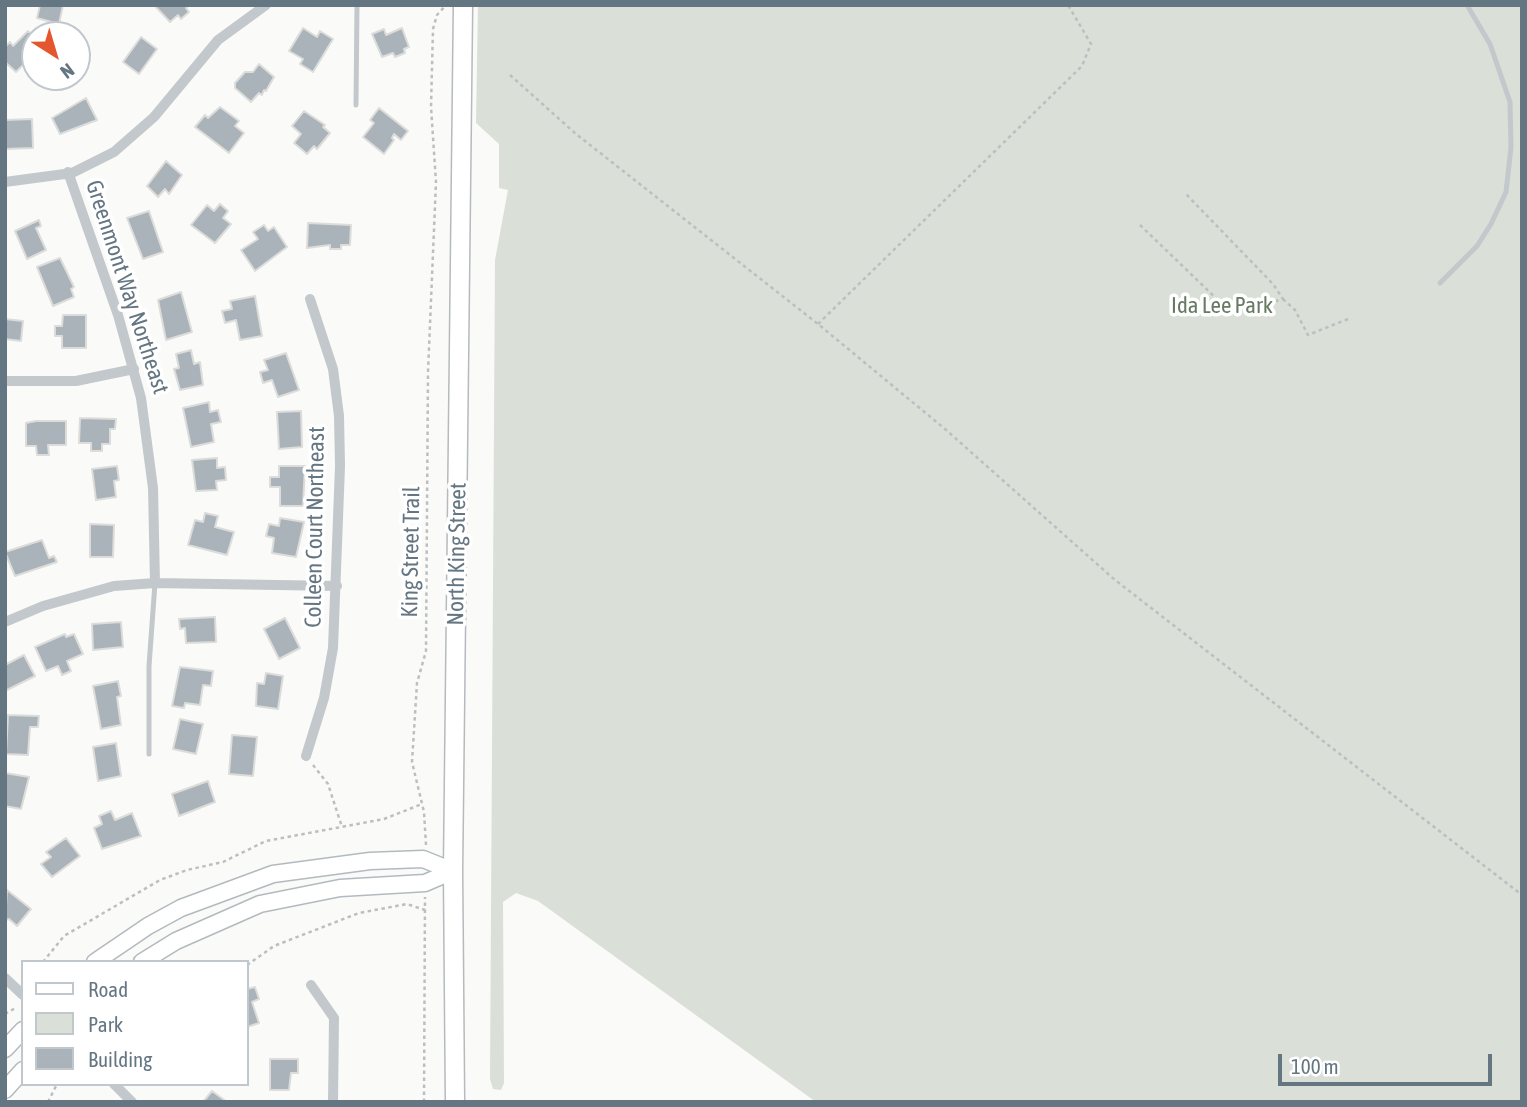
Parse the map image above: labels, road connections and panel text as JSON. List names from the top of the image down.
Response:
{
  "streets": {
    "main road": ["North King Street"],
    "street": ["Greenmont Way Northeast", "Colleen Court Northeast"],
    "path": ["King Street Trail"]
  },
  "parks": ["Ida Lee Park"],
  "legend": ["Road", "Park", "Building"],
  "scale_bar": "100 m",
  "north": "bottom right"
}
